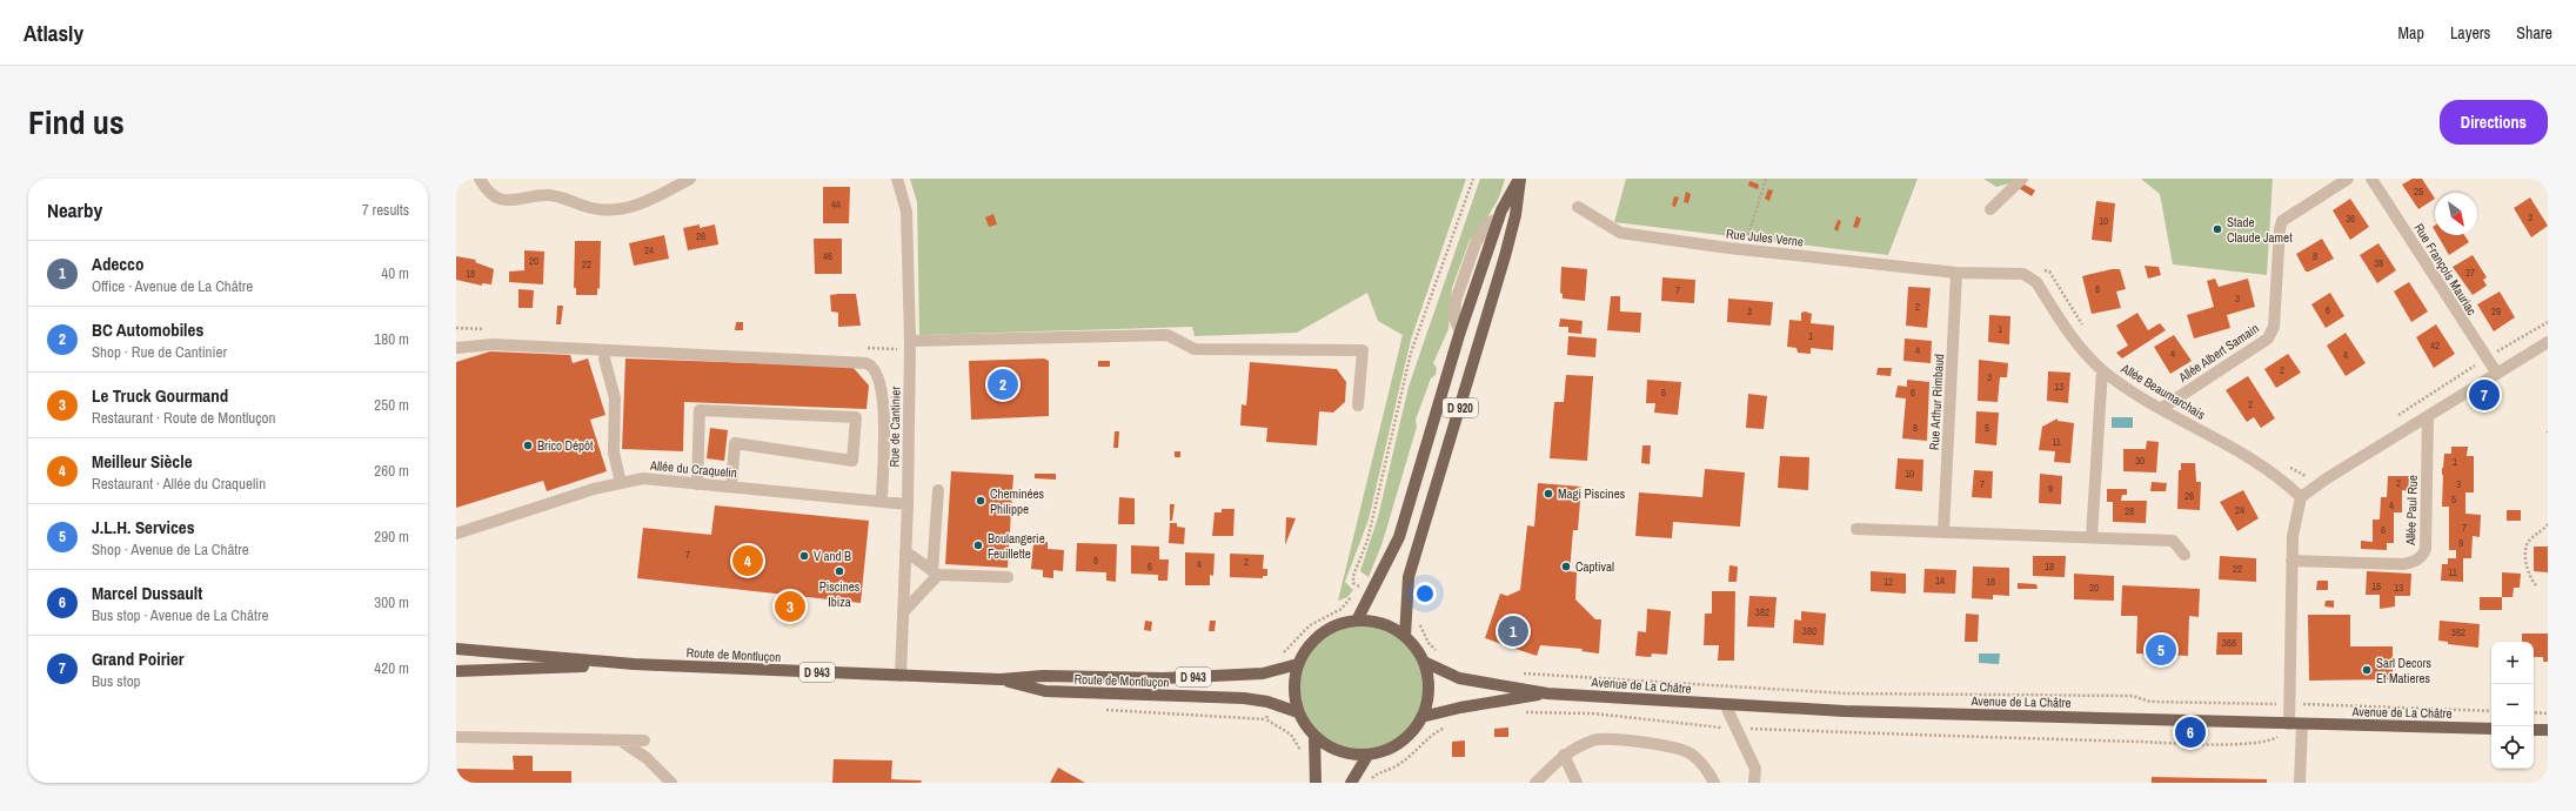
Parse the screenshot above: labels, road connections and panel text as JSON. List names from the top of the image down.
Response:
{
  "streets": {
    "main road": [
      "D 920",
      "Route de Montluçon",
      "D 943",
      "Avenue de La Châtre"
    ],
    "street": [
      "Rue Jules Verne",
      "Rue François Mauriac",
      "Allée Albert Samain",
      "Allée Beaumarchais",
      "Rue Arthur Rimbaud",
      "Rue de Cantinier",
      "Allée du Craquelin",
      "Allée Paul Rue"
    ]
  },
  "crossings": [
    ["Rue Jules Verne", "Allée Beaumarchais"],
    ["Rue Jules Verne", "Rue Arthur Rimbaud"],
    ["Allée Albert Samain", "Allée Beaumarchais"],
    ["Allée Beaumarchais", "Rue Arthur Rimbaud"],
    ["D 920", "Route de Montluçon"],
    ["D 920", "Avenue de La Châtre"],
    ["Rue de Cantinier", "Allée du Craquelin"],
    ["Rue de Cantinier", "Route de Montluçon"],
    ["Route de Montluçon", "Avenue de La Châtre"]
  ],
  "places": [
    "Stade Claude Jamet",
    "Brico Dépôt",
    "Magi Piscines",
    "Cheminées Philippe",
    "Boulangerie Feuillette",
    "V and B",
    "Captival",
    "Piscines Ibiza",
    "Sarl Decors Et Matieres"
  ],
  "house_numbers": [
    "25",
    "44",
    "3",
    "36",
    "10",
    "26",
    "24",
    "46",
    "8",
    "20",
    "38",
    "22",
    "27",
    "18",
    "8",
    "7",
    "3",
    "2",
    "6",
    "3",
    "29",
    "1",
    "1",
    "42",
    "4",
    "4",
    "4",
    "2",
    "3",
    "13",
    "5",
    "6",
    "2",
    "8",
    "5",
    "11",
    "30",
    "1",
    "10",
    "2",
    "7",
    "3",
    "9",
    "26",
    "5",
    "4",
    "24",
    "28",
    "7",
    "6",
    "9",
    "7",
    "8",
    "2",
    "4",
    "6",
    "18",
    "22",
    "11",
    "14",
    "12",
    "16",
    "15",
    "20",
    "13",
    "382",
    "380",
    "362",
    "368"
  ],
  "north": "bottom right",
  "page": {
    "header": "Atlasly",
    "nav": ["Map", "Layers", "Share"],
    "title": "Find us",
    "buttons": "Directions",
    "heading": ["Nearby", "7 results"],
    "list": [
      {
        "mark": "1",
        "name": "Adecco",
        "note": "Office · Avenue de La Châtre",
        "value": "40 m"
      },
      {
        "mark": "2",
        "name": "BC Automobiles",
        "note": "Shop · Rue de Cantinier",
        "value": "180 m"
      },
      {
        "mark": "3",
        "name": "Le Truck Gourmand",
        "note": "Restaurant · Route de Montluçon",
        "value": "250 m"
      },
      {
        "mark": "4",
        "name": "Meilleur Siècle",
        "note": "Restaurant · Allée du Craquelin",
        "value": "260 m"
      },
      {
        "mark": "5",
        "name": "J.L.H. Services",
        "note": "Shop · Avenue de La Châtre",
        "value": "290 m"
      },
      {
        "mark": "6",
        "name": "Marcel Dussault",
        "note": "Bus stop · Avenue de La Châtre",
        "value": "300 m"
      },
      {
        "mark": "7",
        "name": "Grand Poirier",
        "note": "Bus stop",
        "value": "420 m"
      }
    ],
    "pins": [
      "2",
      "7",
      "4",
      "3",
      "1",
      "5",
      "6"
    ],
    "map_buttons": ["+", "−"]
  }
}
